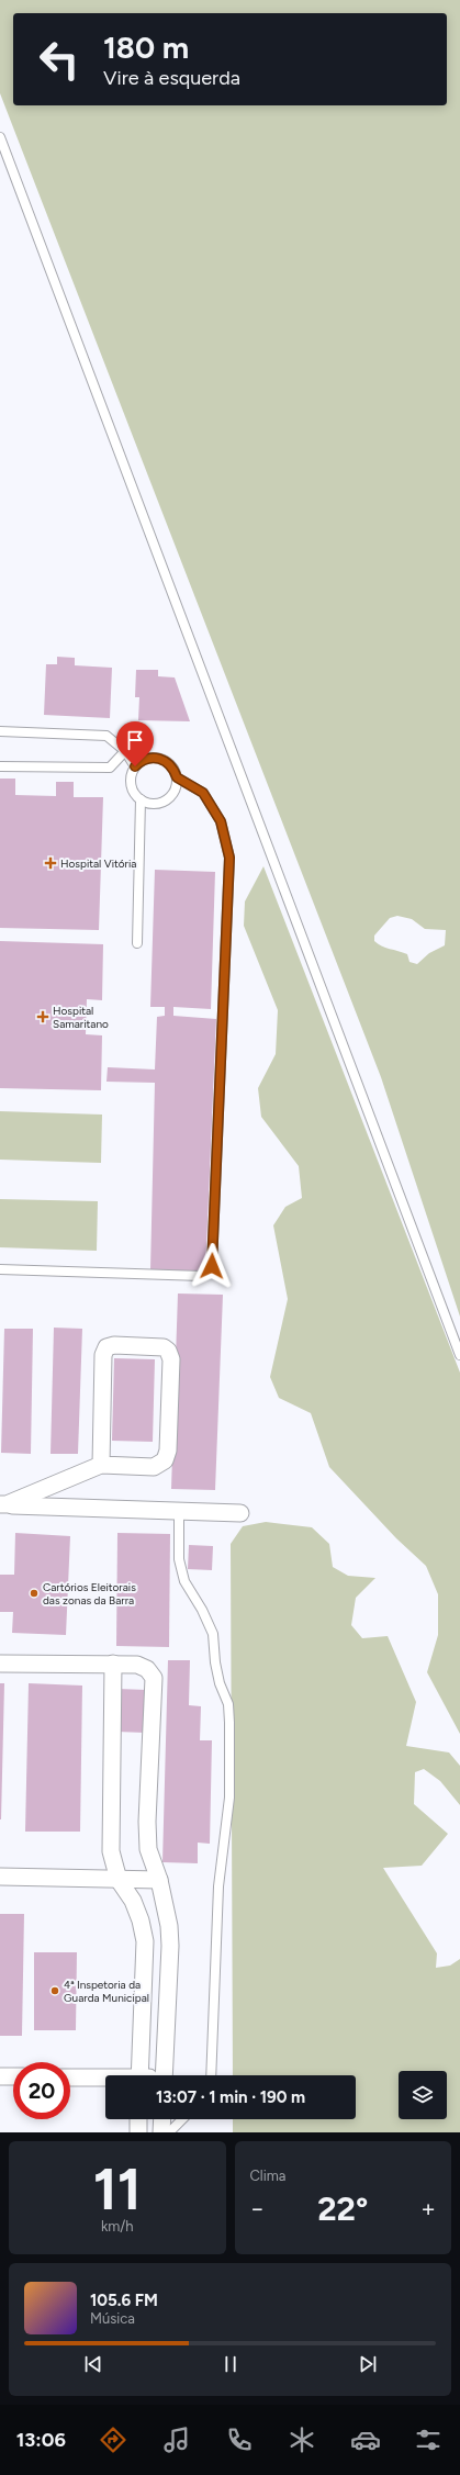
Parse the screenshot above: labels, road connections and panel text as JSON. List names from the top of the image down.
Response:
{
  "places": {
    "health": ["Hospital Vitória", "Hospital Samaritano"],
    "other": ["Cartórios Eleitorais das zonas da Barra", "4ª Inspetoria da Guarda Municipal"]
  },
  "page": {
    "turn": ["180 m", "Vire à esquerda"],
    "limit": "20",
    "trip": "13:07 · 1 min · 190 m",
    "tile": [
      ["11", "km/h"],
      "Clima"
    ],
    "heat": ["−", "22°", "+"],
    "song": ["105.6 FM", "Música"],
    "tabs": "13:06"
  }
}
